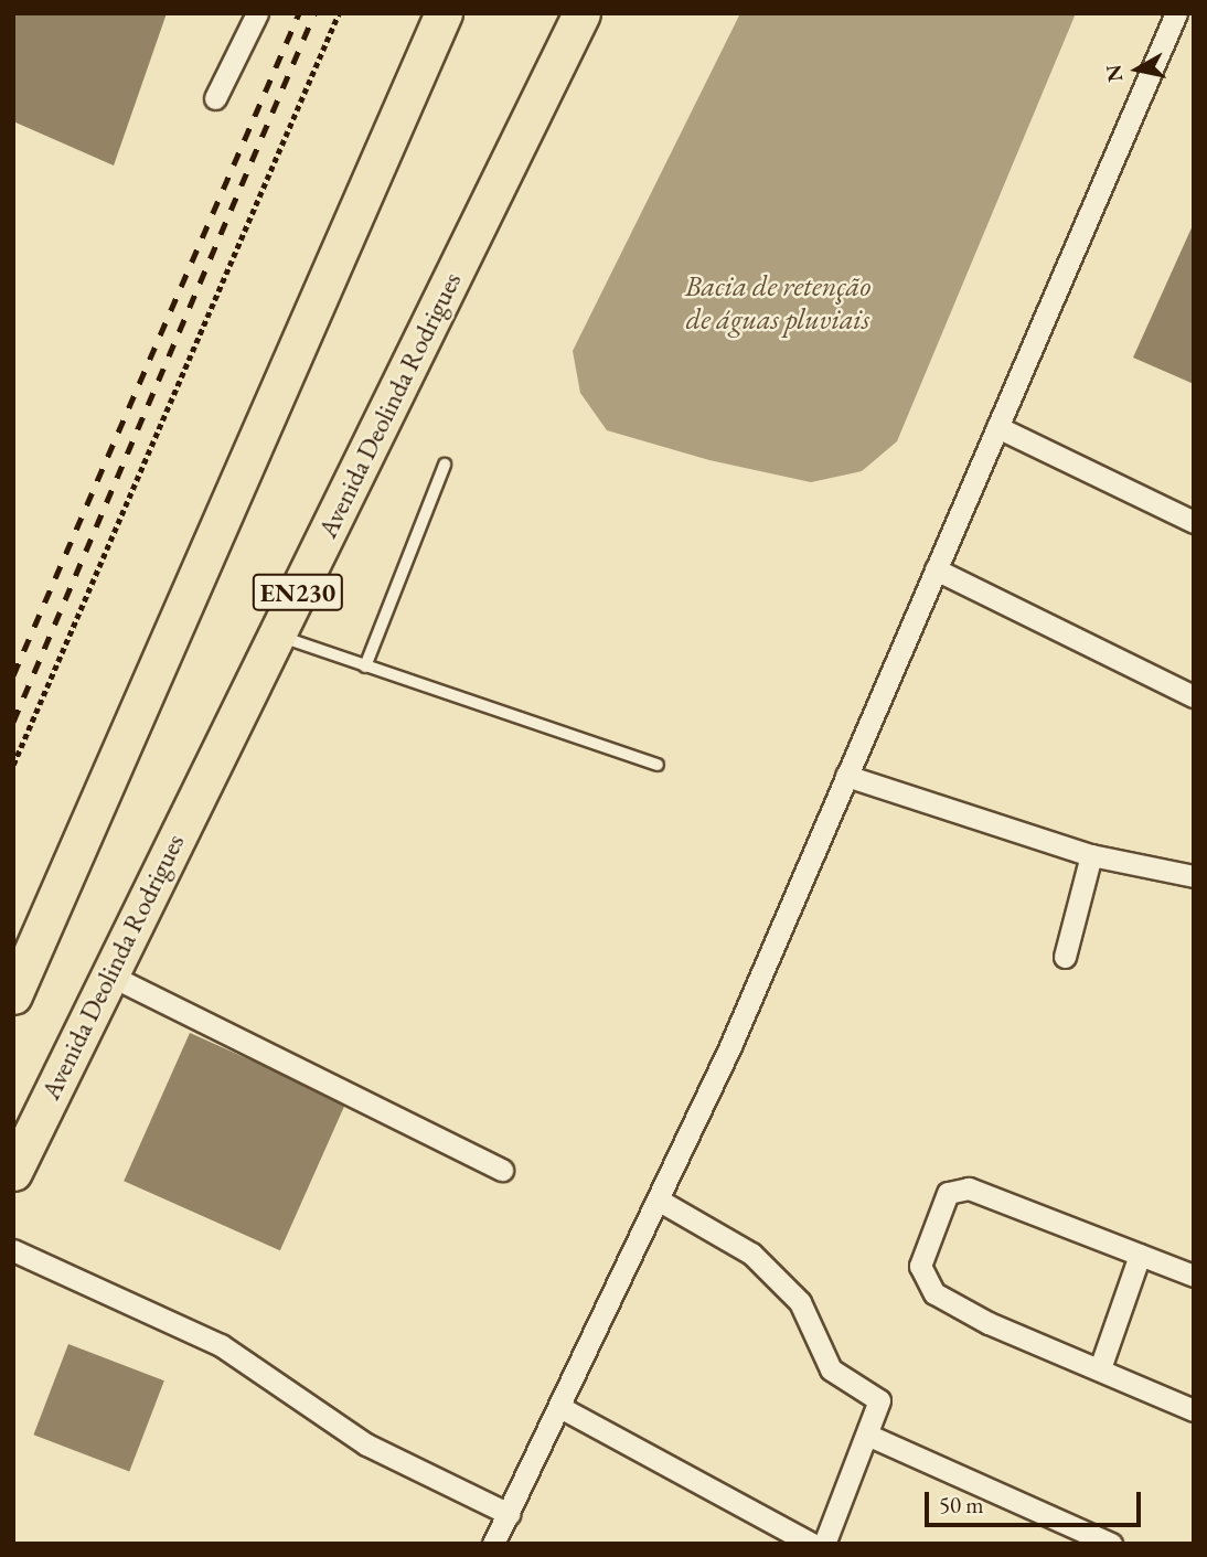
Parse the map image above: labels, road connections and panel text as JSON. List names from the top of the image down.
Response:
{
  "streets": {
    "highway": ["Avenida Deolinda Rodrigues", "EN230"]
  },
  "water": ["Bacia de retenção de águas pluviais"],
  "scale_bar": "50 m",
  "north": "left"
}
